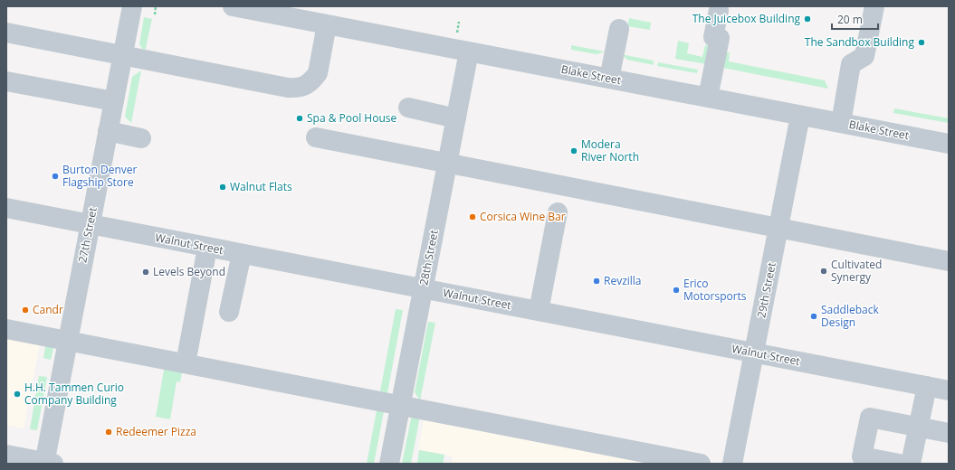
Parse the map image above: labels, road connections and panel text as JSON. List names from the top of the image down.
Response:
{
  "streets": {
    "street": [
      "Blake Street",
      "27th Street",
      "Walnut Street",
      "28th Street",
      "29th Street"
    ]
  },
  "crossings": [
    ["Blake Street", "28th Street"],
    ["Blake Street", "29th Street"],
    ["27th Street", "Walnut Street"],
    ["Walnut Street", "28th Street"],
    ["Walnut Street", "29th Street"]
  ],
  "places": [
    "The Juicebox Building",
    "The Sandbox Building",
    "Spa & Pool House",
    "Modera River North",
    "Burton Denver Flagship Store",
    "Walnut Flats",
    "Corsica Wine Bar",
    "Cultivated Synergy",
    "Levels Beyond",
    "Revzilla",
    "Erico Motorsports",
    "Candr",
    "Saddleback Design",
    "H.H. Tammen Curio Company Building",
    "Redeemer Pizza"
  ],
  "scale_bar": "20 m"
}
